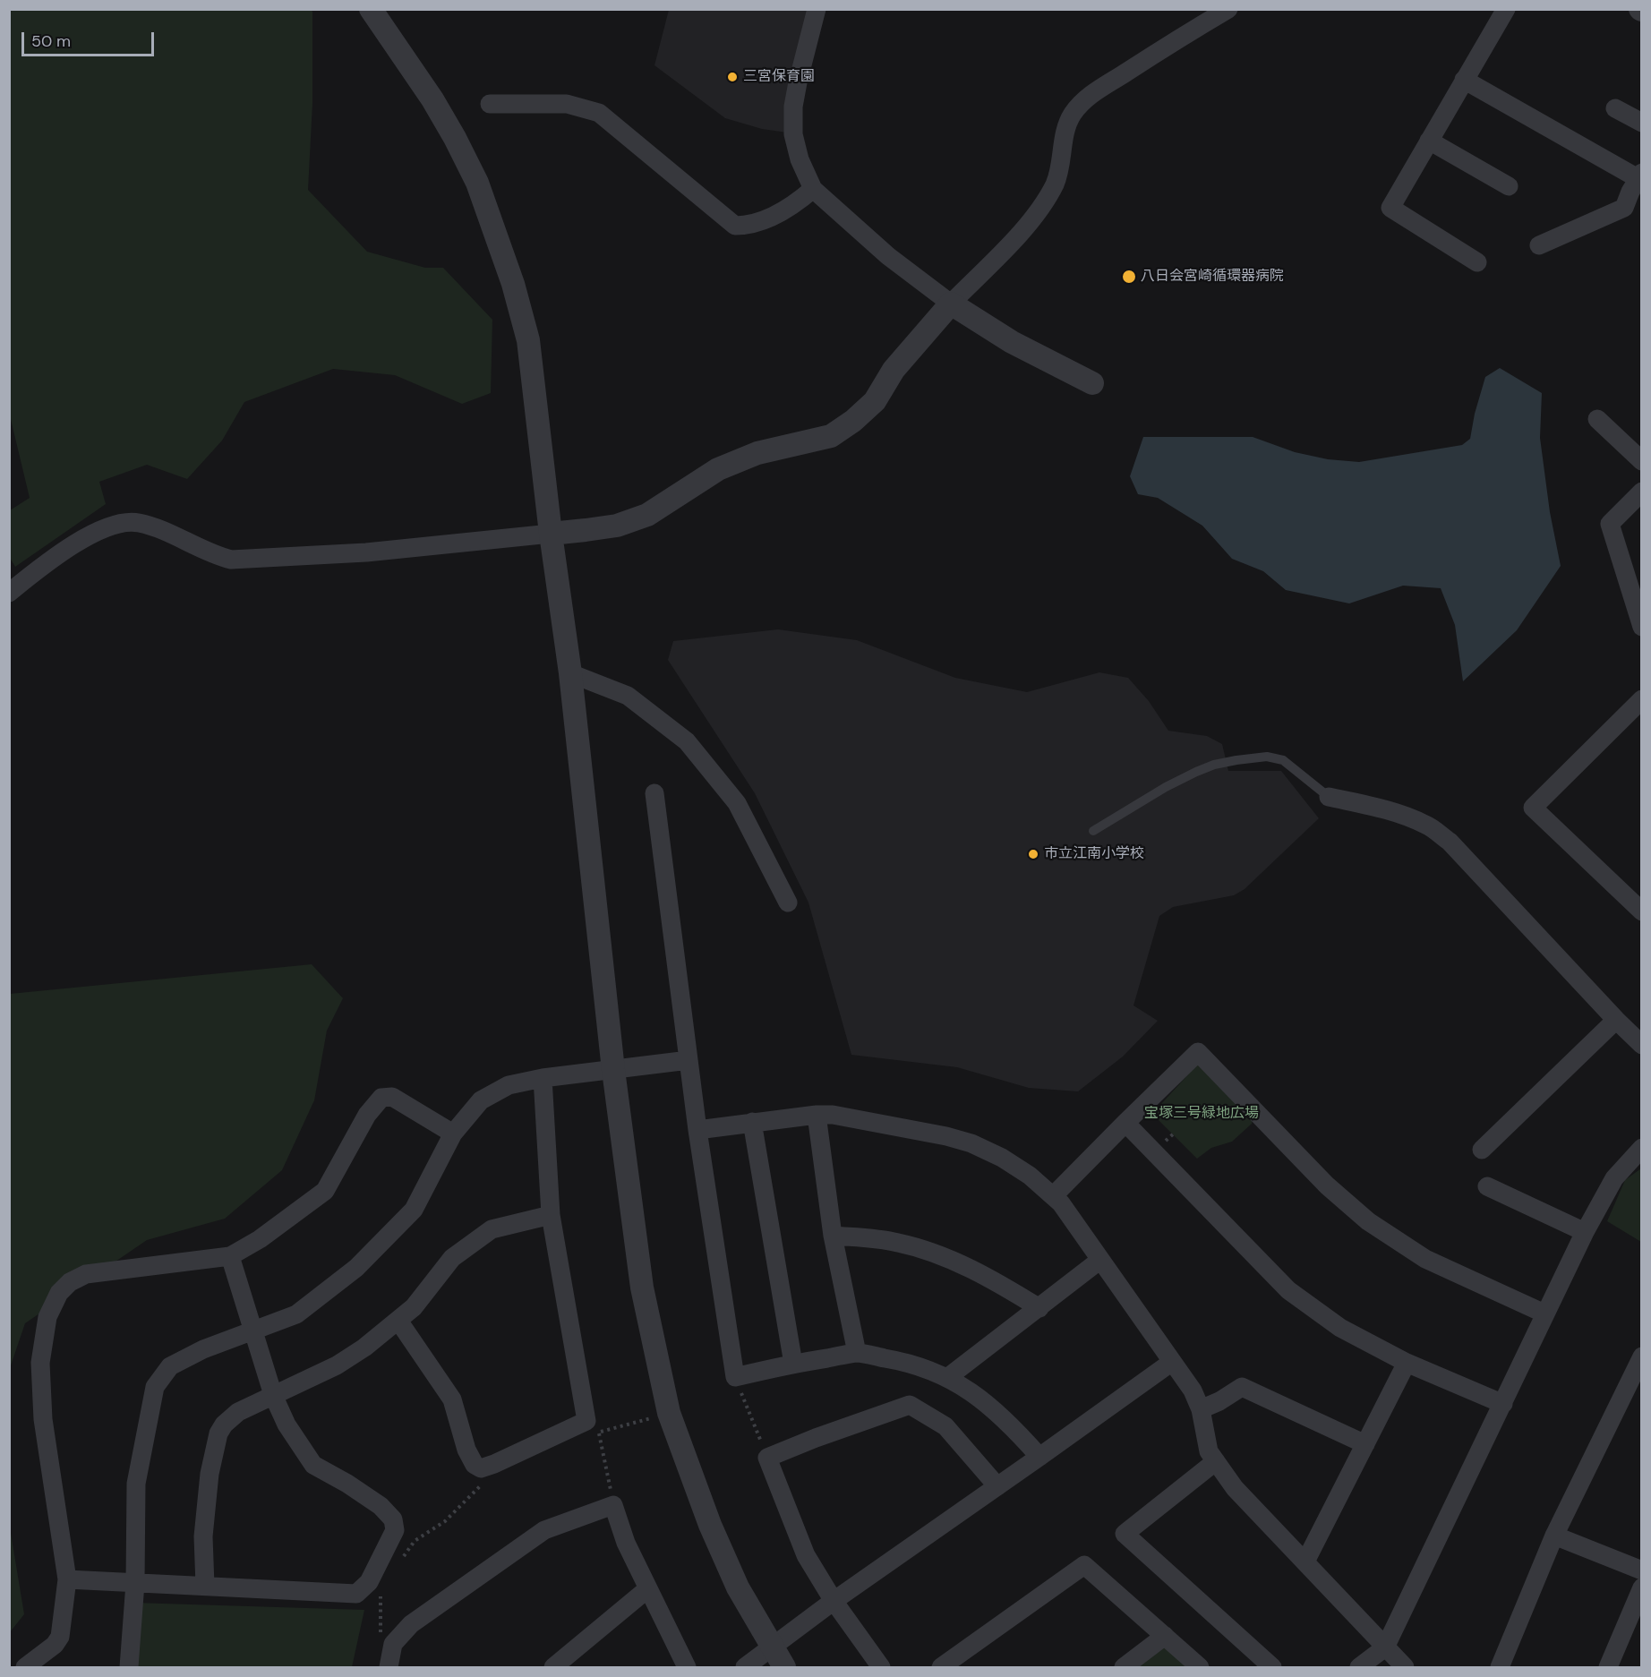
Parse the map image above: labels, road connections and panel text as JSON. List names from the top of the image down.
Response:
{
  "parks": ["宝塚三号緑地広場"],
  "places": ["三宮保育園", "八日会宮崎循環器病院", "市立江南小学校"],
  "scale_bar": "50 m"
}
